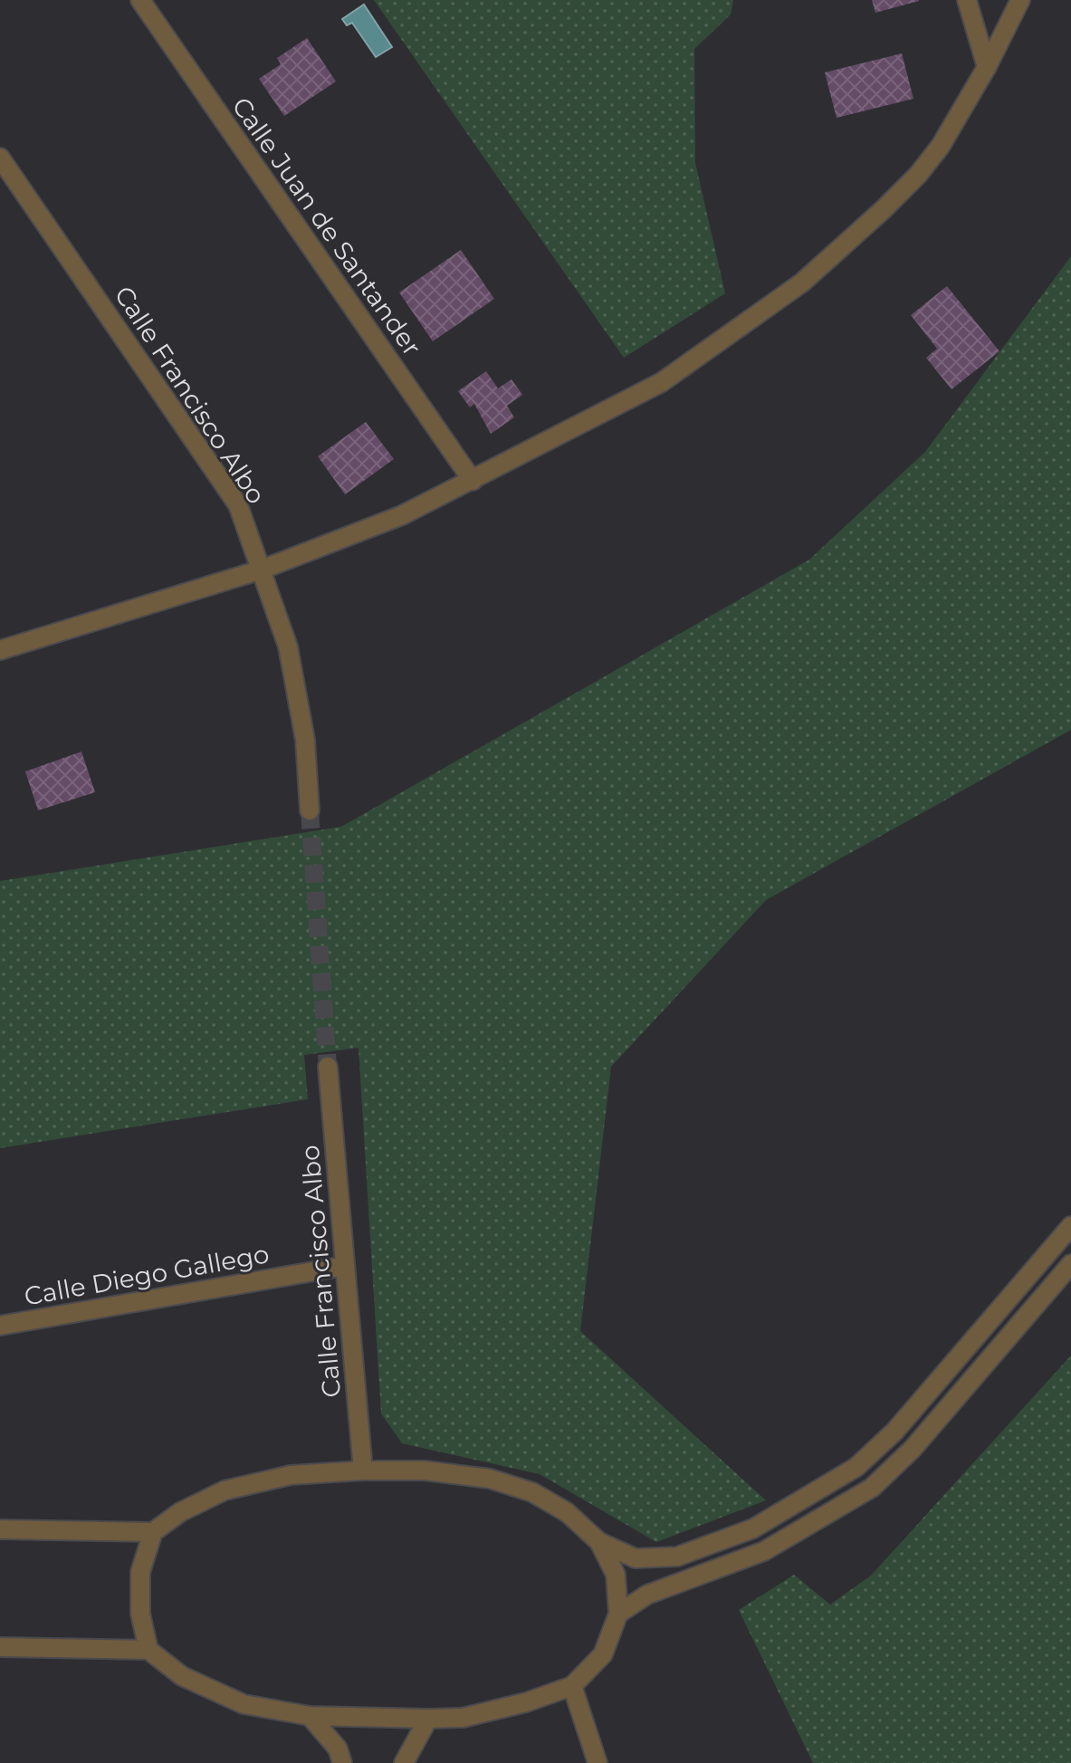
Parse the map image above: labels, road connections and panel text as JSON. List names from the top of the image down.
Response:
{
  "streets": {
    "street": ["Calle Juan de Santander", "Calle Francisco Albo", "Calle Diego Gallego"]
  },
  "crossings": [
    ["Calle Francisco Albo", "Calle Diego Gallego"]
  ]
}
